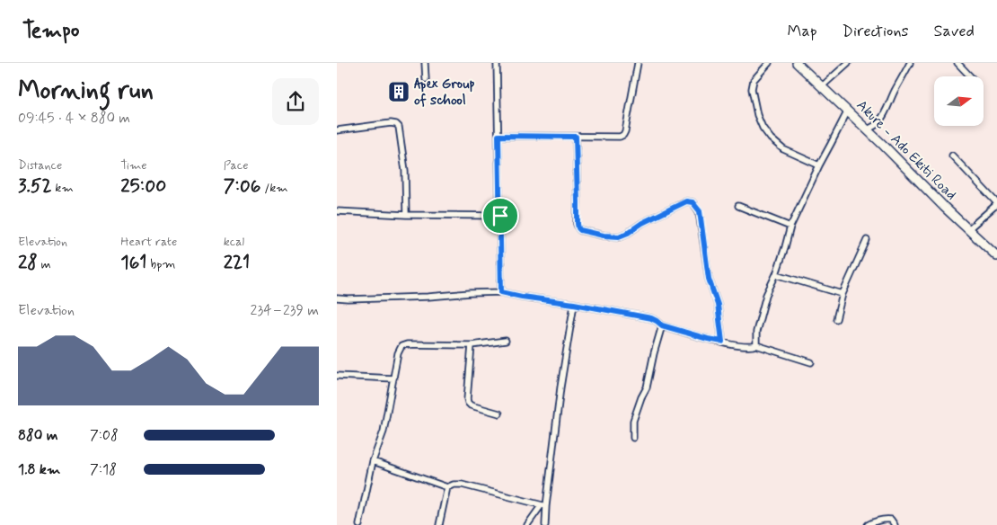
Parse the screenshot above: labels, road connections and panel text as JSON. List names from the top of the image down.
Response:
{
  "streets": {
    "main road": ["Akure - Ado Ekiti Road"]
  },
  "places": {
    "building": ["Apex Group of school"]
  },
  "north": "right",
  "page": {
    "header": "Tempo",
    "nav": ["Map", "Directions", "Saved"],
    "heading": ["Morning run", "09:45 · 4 × 880 m"],
    "stats": [
      ["Distance", "3.52 km"],
      ["Time", "25:00"],
      ["Pace", "7:06 /km"],
      ["Elevation", "28 m"],
      ["Heart rate", "161 bpm"],
      ["kcal", "221"]
    ],
    "chart": ["Elevation", "234–239 m"],
    "list": [
      {
        "name": "880 m",
        "note": "7:08"
      },
      {
        "name": "1.8 km",
        "note": "7:18"
      }
    ]
  }
}
